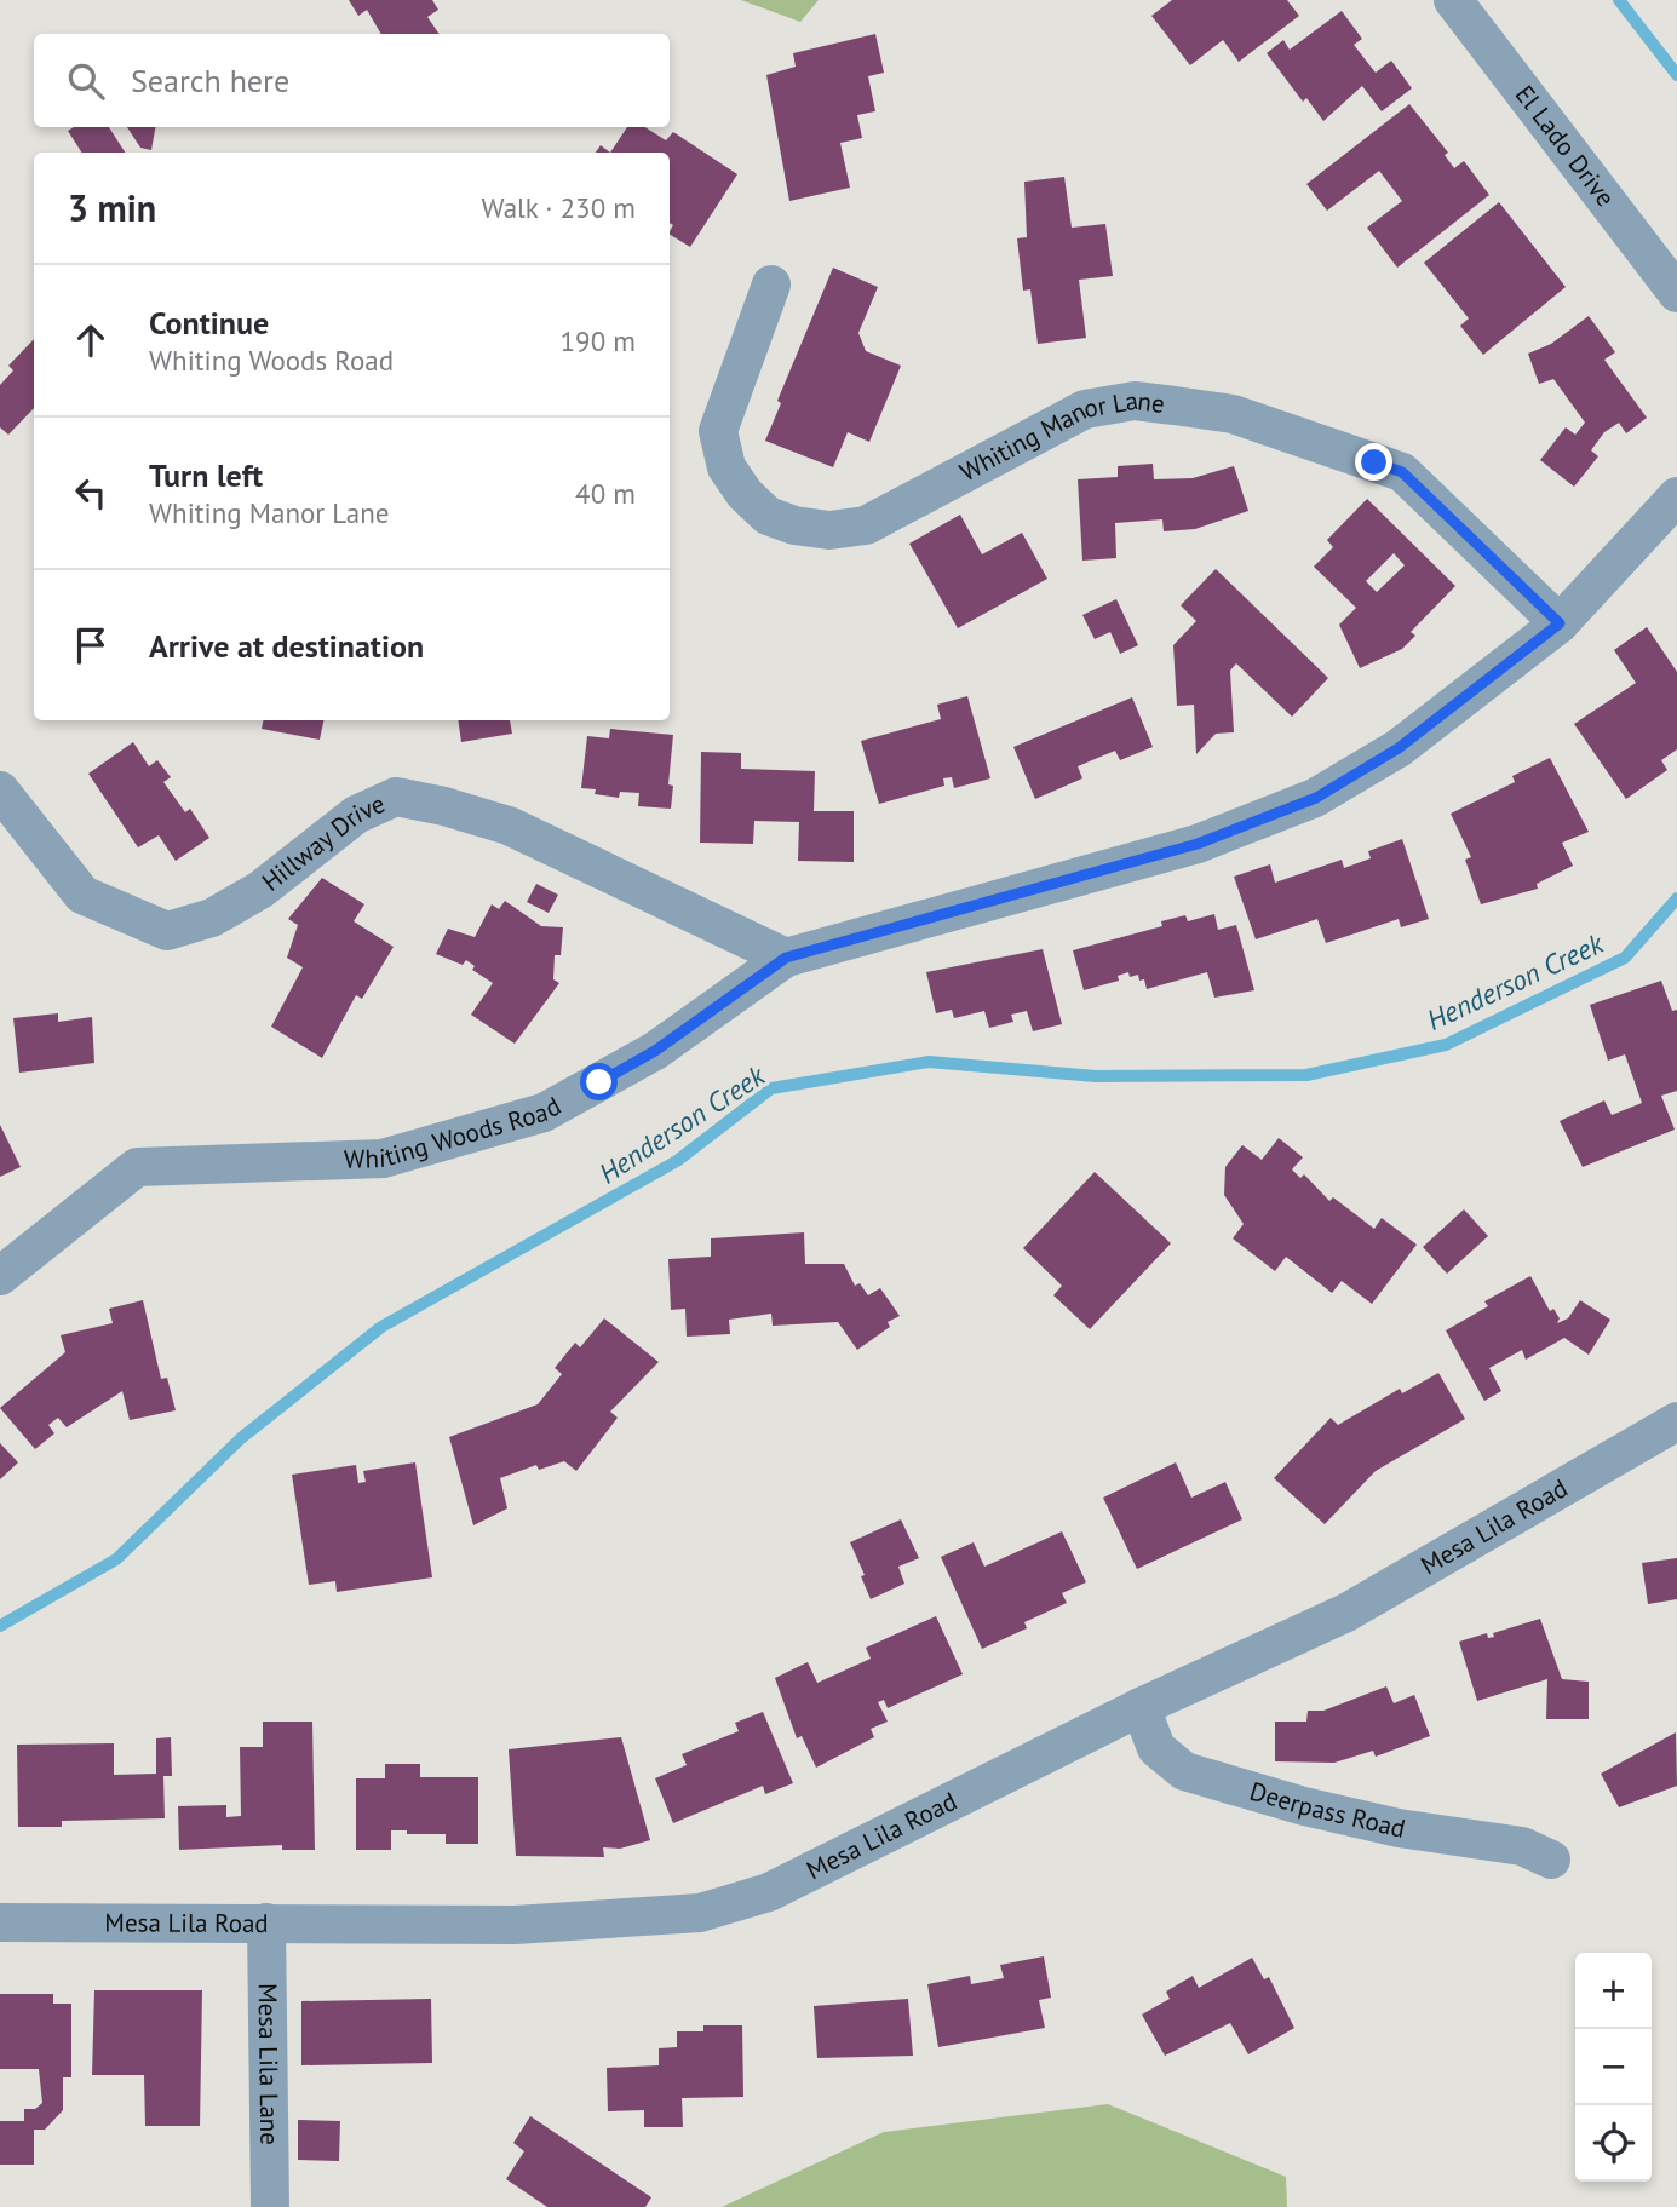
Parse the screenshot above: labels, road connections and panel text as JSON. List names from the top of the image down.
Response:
{
  "streets": {
    "street": [
      "El Lado Drive",
      "Whiting Manor Lane",
      "Hillway Drive",
      "Whiting Woods Road",
      "Mesa Lila Road",
      "Deerpass Road",
      "Mesa Lila Lane"
    ]
  },
  "crossings": [
    ["Whiting Manor Lane", "Whiting Woods Road"],
    ["Hillway Drive", "Whiting Woods Road"],
    ["Mesa Lila Road", "Deerpass Road"],
    ["Mesa Lila Road", "Mesa Lila Lane"]
  ],
  "water": ["Henderson Creek"],
  "page": {
    "search": "Search here",
    "heading": ["3 min", "Walk · 230 m"],
    "list": [
      ["Continue", "Whiting Woods Road", "190 m"],
      ["Turn left", "Whiting Manor Lane", "40 m"],
      "Arrive at destination"
    ],
    "map_buttons": ["+", "−"]
  }
}
